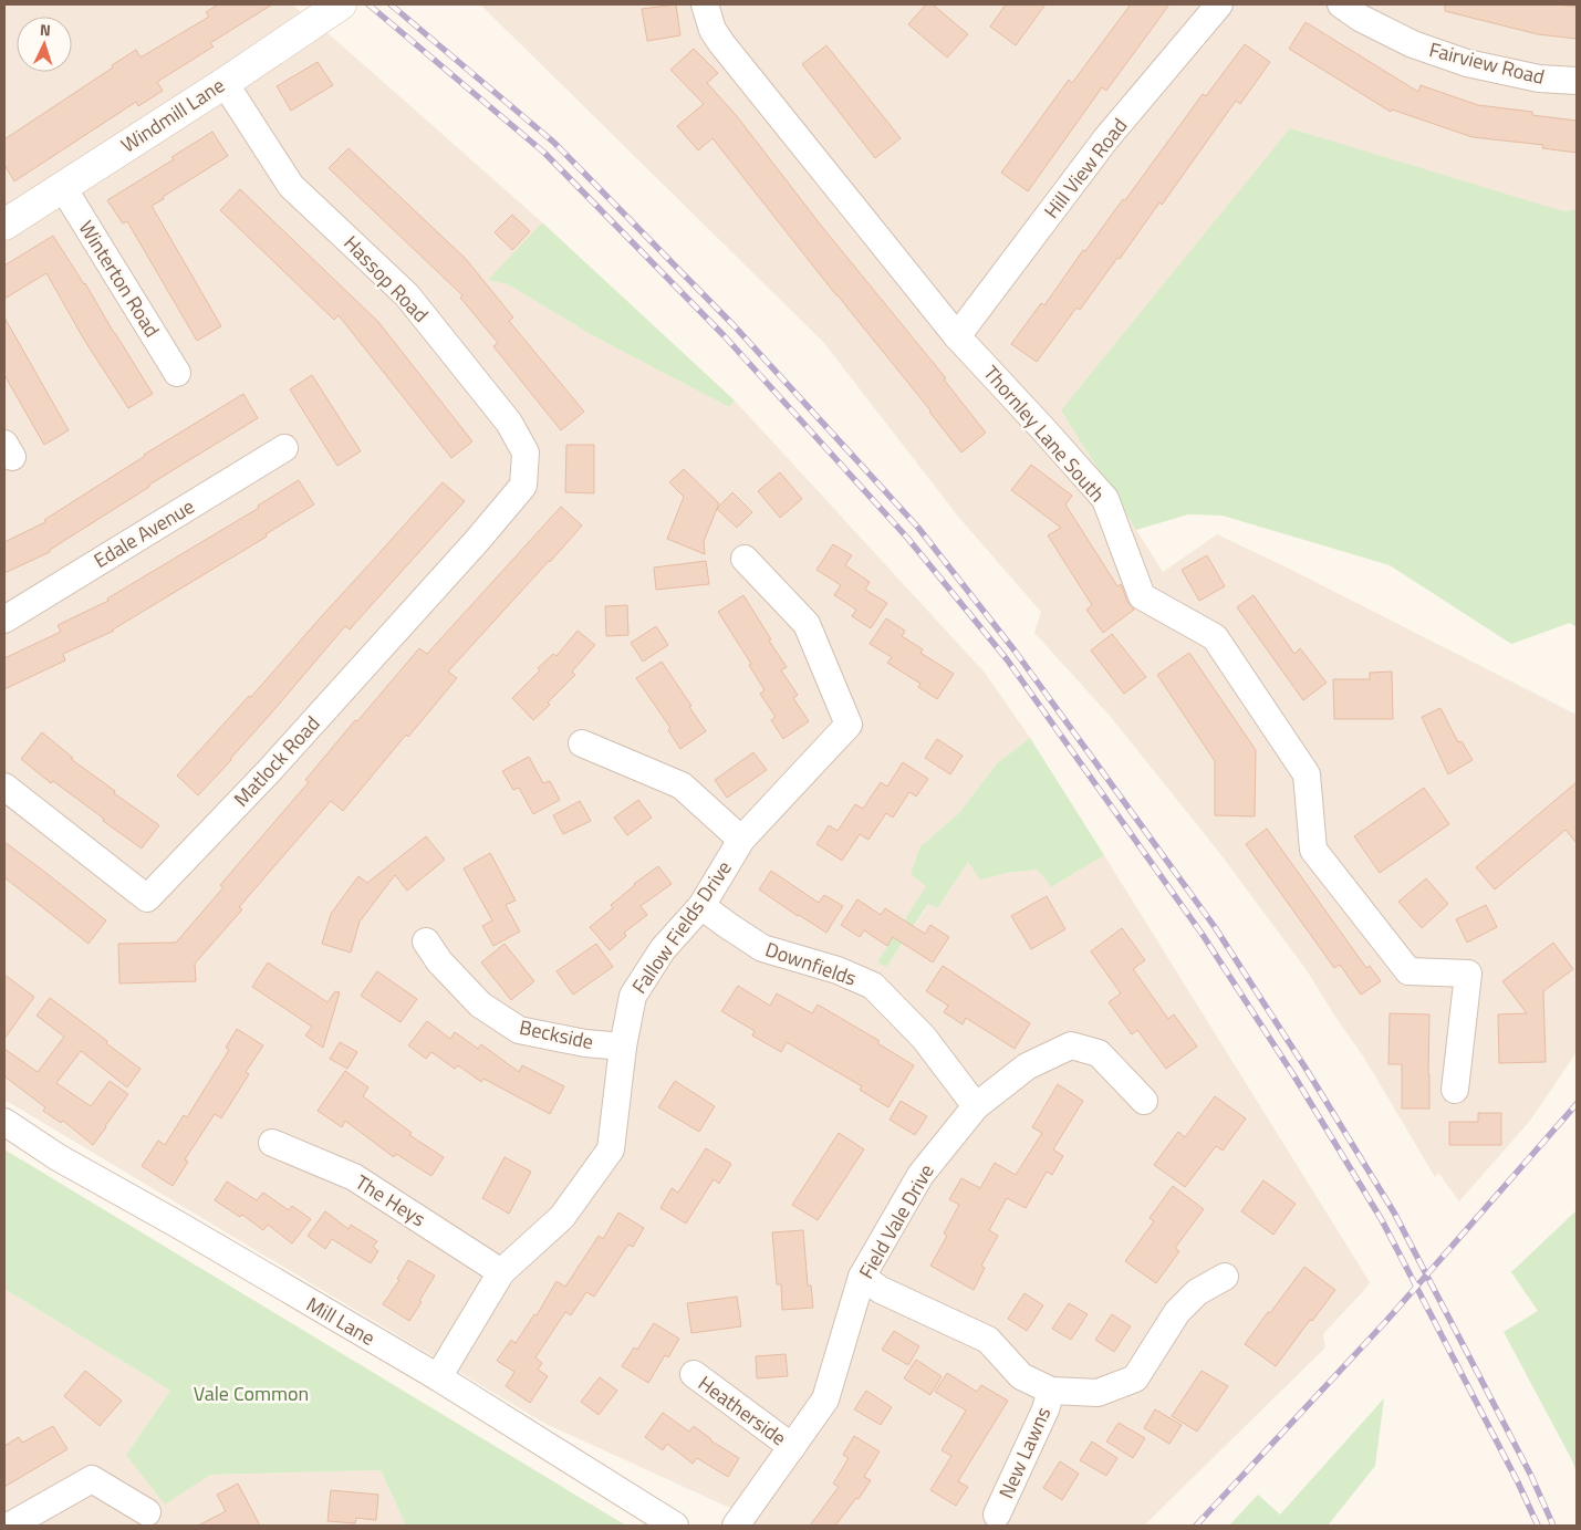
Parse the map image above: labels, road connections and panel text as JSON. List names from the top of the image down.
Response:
{
  "streets": {
    "street": [
      "Fairview Road",
      "Windmill Lane",
      "Hill View Road",
      "Winterton Road",
      "Hassop Road",
      "Thornley Lane South",
      "Edale Avenue",
      "Matlock Road",
      "Fallow Fields Drive",
      "Downfields",
      "Beckside",
      "The Heys",
      "Field Vale Drive",
      "Mill Lane",
      "Heatherside",
      "New Lawns"
    ]
  },
  "crossings": [
    ["Windmill Lane", "Winterton Road"],
    ["Windmill Lane", "Hassop Road"],
    ["Hill View Road", "Thornley Lane South"],
    ["Hassop Road", "Matlock Road"],
    ["Fallow Fields Drive", "Downfields"],
    ["Fallow Fields Drive", "Beckside"],
    ["Fallow Fields Drive", "The Heys"],
    ["Fallow Fields Drive", "Mill Lane"],
    ["Downfields", "Field Vale Drive"],
    ["Field Vale Drive", "Heatherside"]
  ],
  "parks": ["Vale Common"],
  "north": "top"
}
